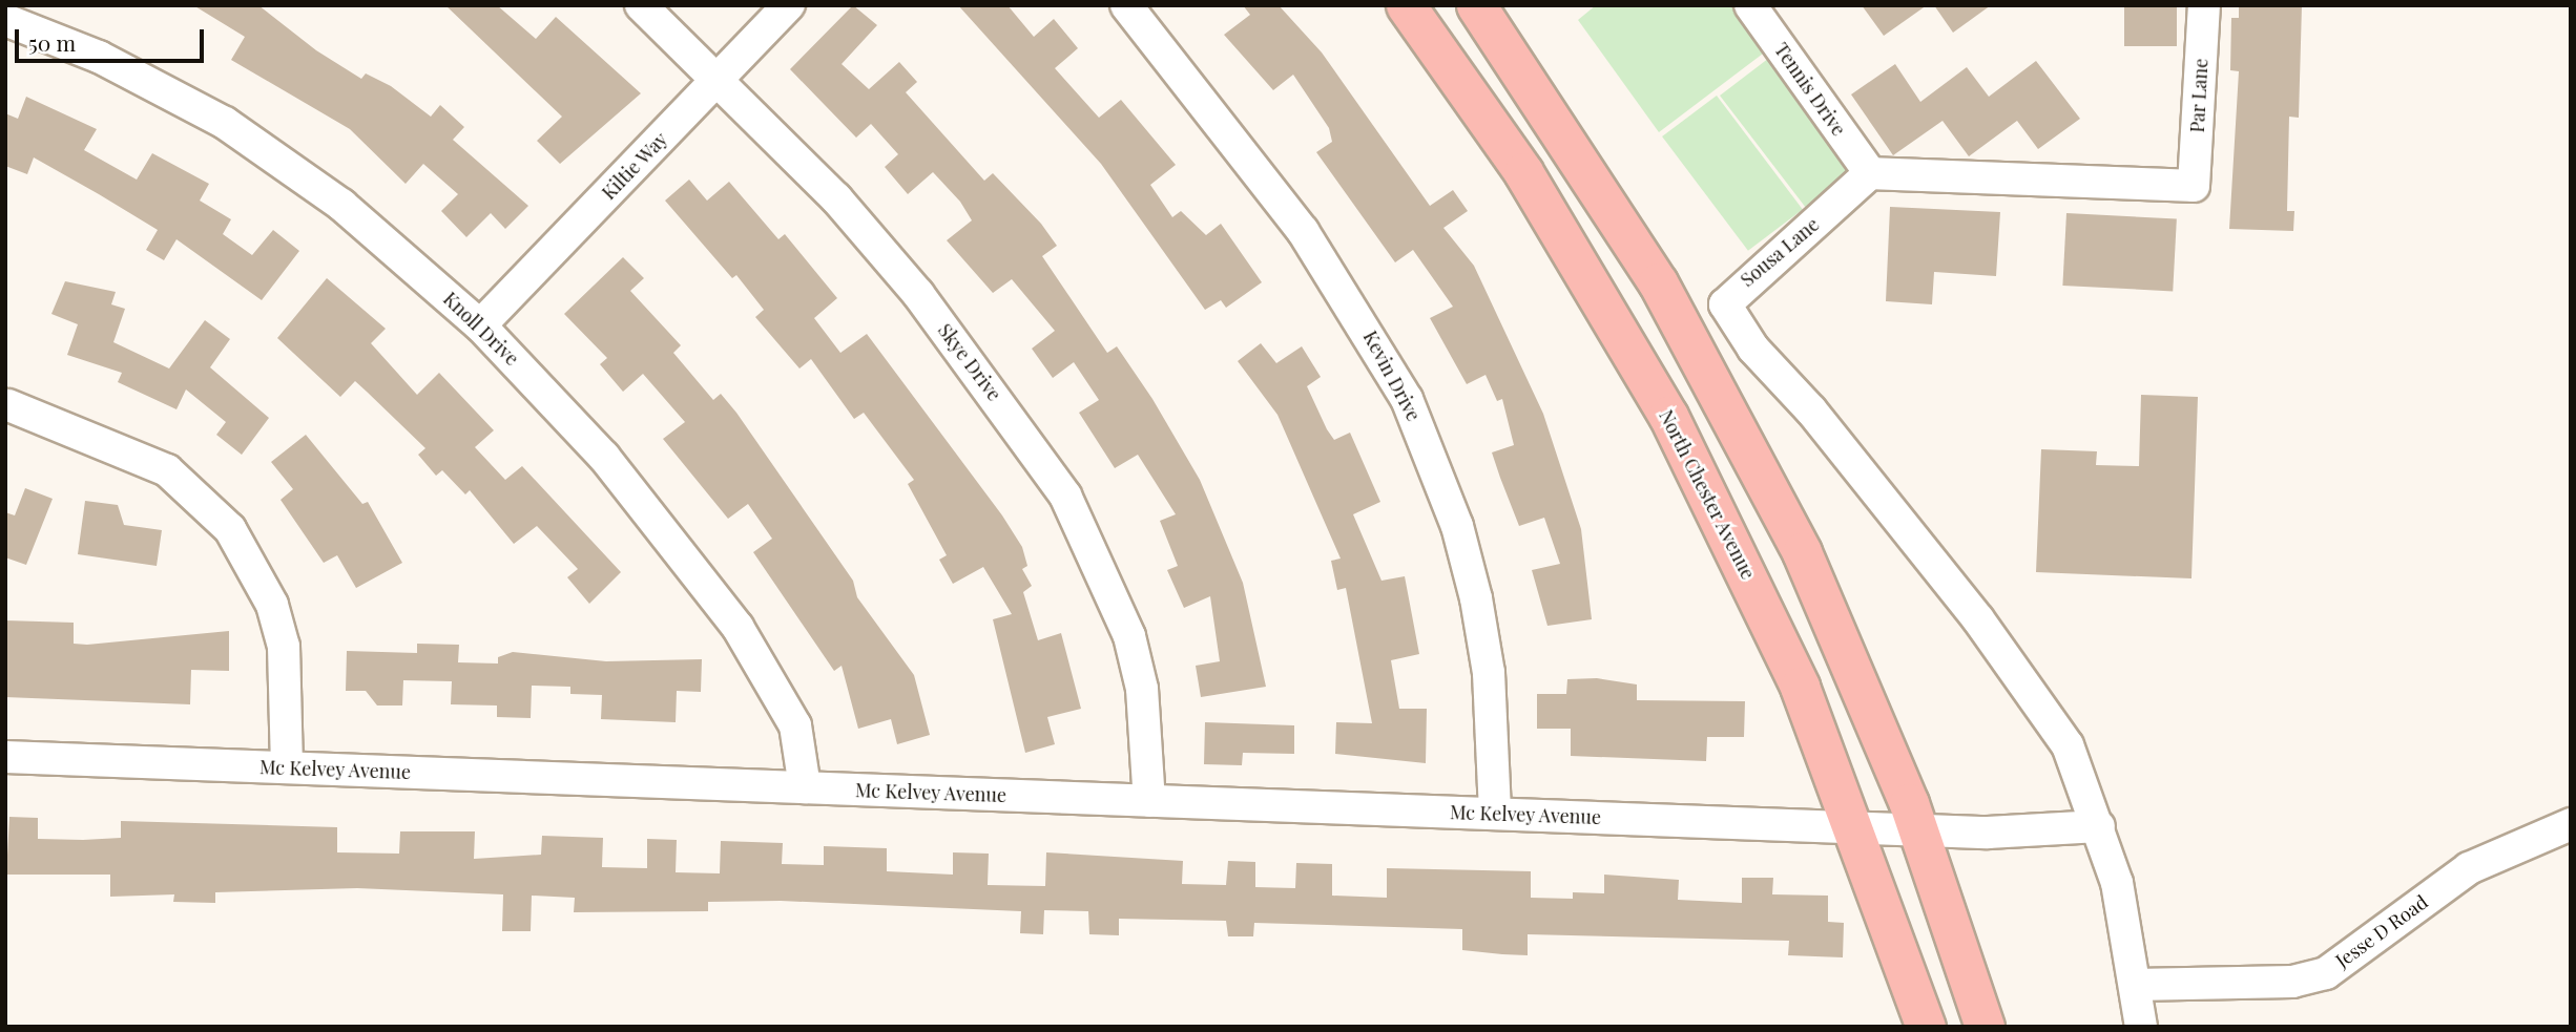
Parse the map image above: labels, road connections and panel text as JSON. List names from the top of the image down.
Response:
{
  "streets": {
    "main road": ["North Chester Avenue"],
    "street": [
      "Tennis Drive",
      "Par Lane",
      "Kiltie Way",
      "Sousa Lane",
      "Knoll Drive",
      "Skye Drive",
      "Kevin Drive",
      "Mc Kelvey Avenue",
      "Jesse D Road"
    ]
  },
  "crossings": [
    ["Tennis Drive", "Par Lane"],
    ["Tennis Drive", "Sousa Lane"],
    ["Par Lane", "Sousa Lane"],
    ["Kiltie Way", "Knoll Drive"],
    ["Kiltie Way", "Skye Drive"],
    ["Knoll Drive", "Mc Kelvey Avenue"],
    ["Skye Drive", "Mc Kelvey Avenue"],
    ["Kevin Drive", "Mc Kelvey Avenue"],
    ["North Chester Avenue", "Mc Kelvey Avenue"]
  ],
  "scale_bar": "50 m"
}
